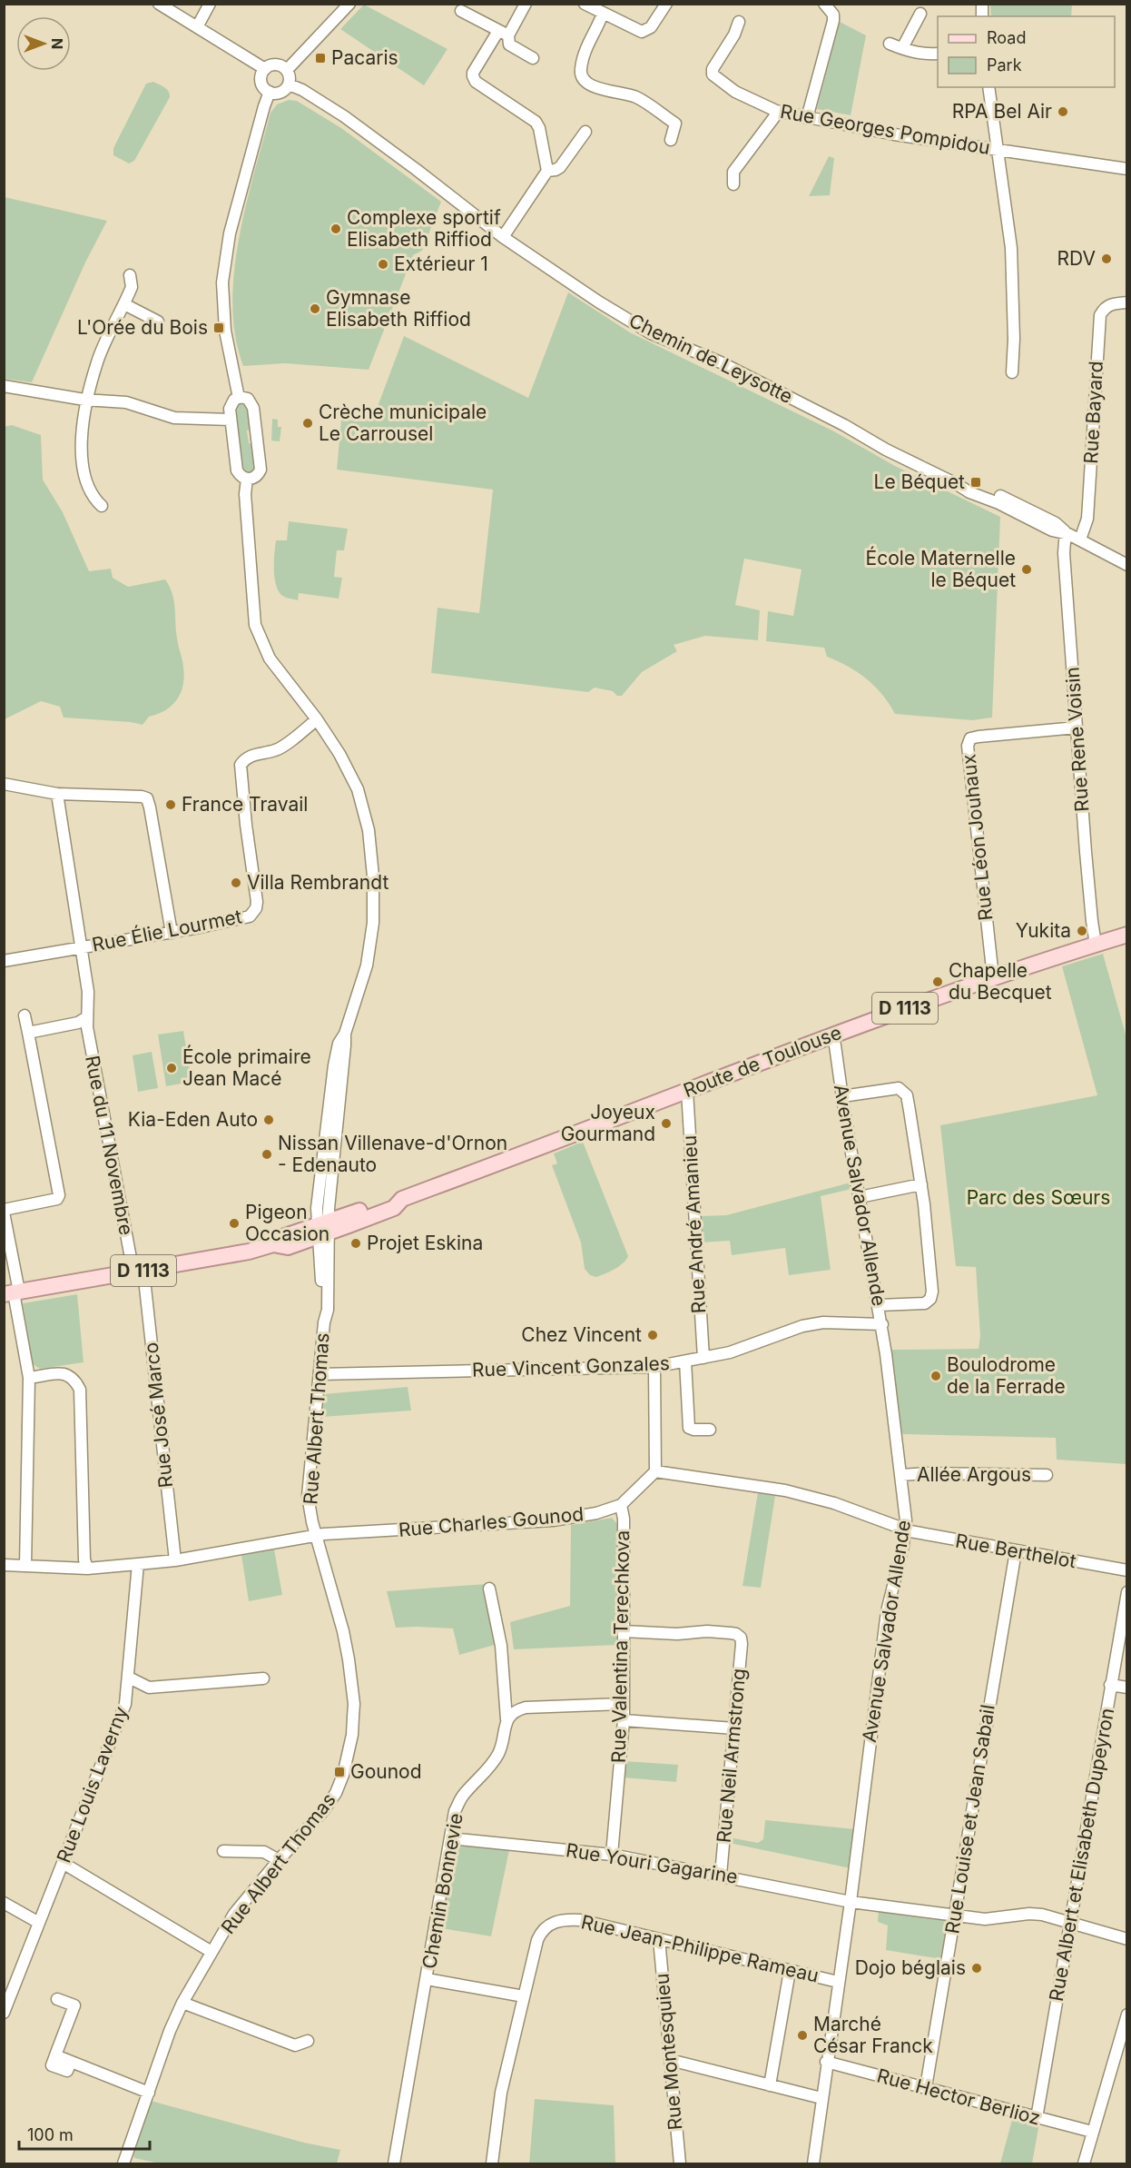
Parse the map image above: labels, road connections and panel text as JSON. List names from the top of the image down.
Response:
{
  "streets": {
    "main road": ["D 1113", "Route de Toulouse"],
    "street": [
      "Rue Georges Pompidou",
      "Chemin de Leysotte",
      "Rue Bayard",
      "Rue Rene Voisin",
      "Rue Léon Jouhaux",
      "Rue Élie Lourmet",
      "Rue du 11 Novembre",
      "Avenue Salvador Allende",
      "Rue André Amanieu",
      "Rue Vincent Gonzales",
      "Rue José Marco",
      "Rue Albert Thomas",
      "Allée Argous",
      "Rue Charles Gounod",
      "Rue Berthelot",
      "Rue Valentina Terechkova",
      "Rue Neil Armstrong",
      "Rue Louis Laverny",
      "Rue Louise et Jean Sabail",
      "Rue Albert et Elisabeth Dupeyron",
      "Rue Youri Gagarine",
      "Chemin Bonnevie",
      "Rue Jean-Philippe Rameau",
      "Rue Montesquieu",
      "Rue Hector Berlioz"
    ]
  },
  "crossings": [
    ["Chemin de Leysotte", "Rue Bayard"],
    ["Chemin de Leysotte", "Rue Rene Voisin"],
    ["Rue Rene Voisin", "Rue Léon Jouhaux"],
    ["Rue Rene Voisin", "Route de Toulouse"],
    ["Rue Léon Jouhaux", "Route de Toulouse"],
    ["Rue Élie Lourmet", "Rue du 11 Novembre"],
    ["Rue Élie Lourmet", "Rue Albert Thomas"],
    ["Route de Toulouse", "Rue du 11 Novembre"],
    ["Route de Toulouse", "Avenue Salvador Allende"],
    ["Route de Toulouse", "Rue André Amanieu"],
    ["Route de Toulouse", "Rue José Marco"],
    ["Route de Toulouse", "Rue Albert Thomas"],
    ["Rue du 11 Novembre", "Rue José Marco"],
    ["Avenue Salvador Allende", "Rue Vincent Gonzales"],
    ["Avenue Salvador Allende", "Allée Argous"],
    ["Avenue Salvador Allende", "Rue Berthelot"],
    ["Avenue Salvador Allende", "Rue Youri Gagarine"],
    ["Avenue Salvador Allende", "Rue Jean-Philippe Rameau"],
    ["Avenue Salvador Allende", "Rue Hector Berlioz"],
    ["Rue André Amanieu", "Rue Vincent Gonzales"],
    ["Rue Vincent Gonzales", "Rue Albert Thomas"],
    ["Rue Albert Thomas", "Rue Charles Gounod"],
    ["Rue Charles Gounod", "Rue Valentina Terechkova"],
    ["Rue Berthelot", "Rue Louise et Jean Sabail"],
    ["Rue Valentina Terechkova", "Rue Neil Armstrong"],
    ["Rue Valentina Terechkova", "Rue Youri Gagarine"],
    ["Rue Neil Armstrong", "Rue Youri Gagarine"],
    ["Rue Louise et Jean Sabail", "Rue Youri Gagarine"],
    ["Rue Louise et Jean Sabail", "Rue Hector Berlioz"],
    ["Rue Albert et Elisabeth Dupeyron", "Rue Youri Gagarine"],
    ["Rue Albert et Elisabeth Dupeyron", "Rue Hector Berlioz"],
    ["Rue Youri Gagarine", "Chemin Bonnevie"],
    ["Rue Jean-Philippe Rameau", "Rue Montesquieu"]
  ],
  "parks": ["Parc des Sœurs"],
  "places": {
    "transit": [
      "Pacaris",
      "L'Orée du Bois",
      "Le Béquet",
      "Gounod"
    ],
    "other": [
      "RPA Bel Air",
      "Complexe sportif Elisabeth Riffiod",
      "RDV",
      "Extérieur 1",
      "Gymnase Elisabeth Riffiod",
      "Crèche municipale Le Carrousel",
      "École Maternelle le Béquet",
      "France Travail",
      "Villa Rembrandt",
      "Yukita",
      "Chapelle du Becquet",
      "École primaire Jean Macé",
      "Kia-Eden Auto",
      "Joyeux Gourmand",
      "Nissan Villenave-d'Ornon - Edenauto",
      "Pigeon Occasion",
      "Projet Eskina",
      "Chez Vincent",
      "Boulodrome de la Ferrade",
      "Dojo béglais",
      "Marché César Franck"
    ]
  },
  "legend": ["Road", "Park"],
  "scale_bar": "100 m",
  "north": "right"
}
